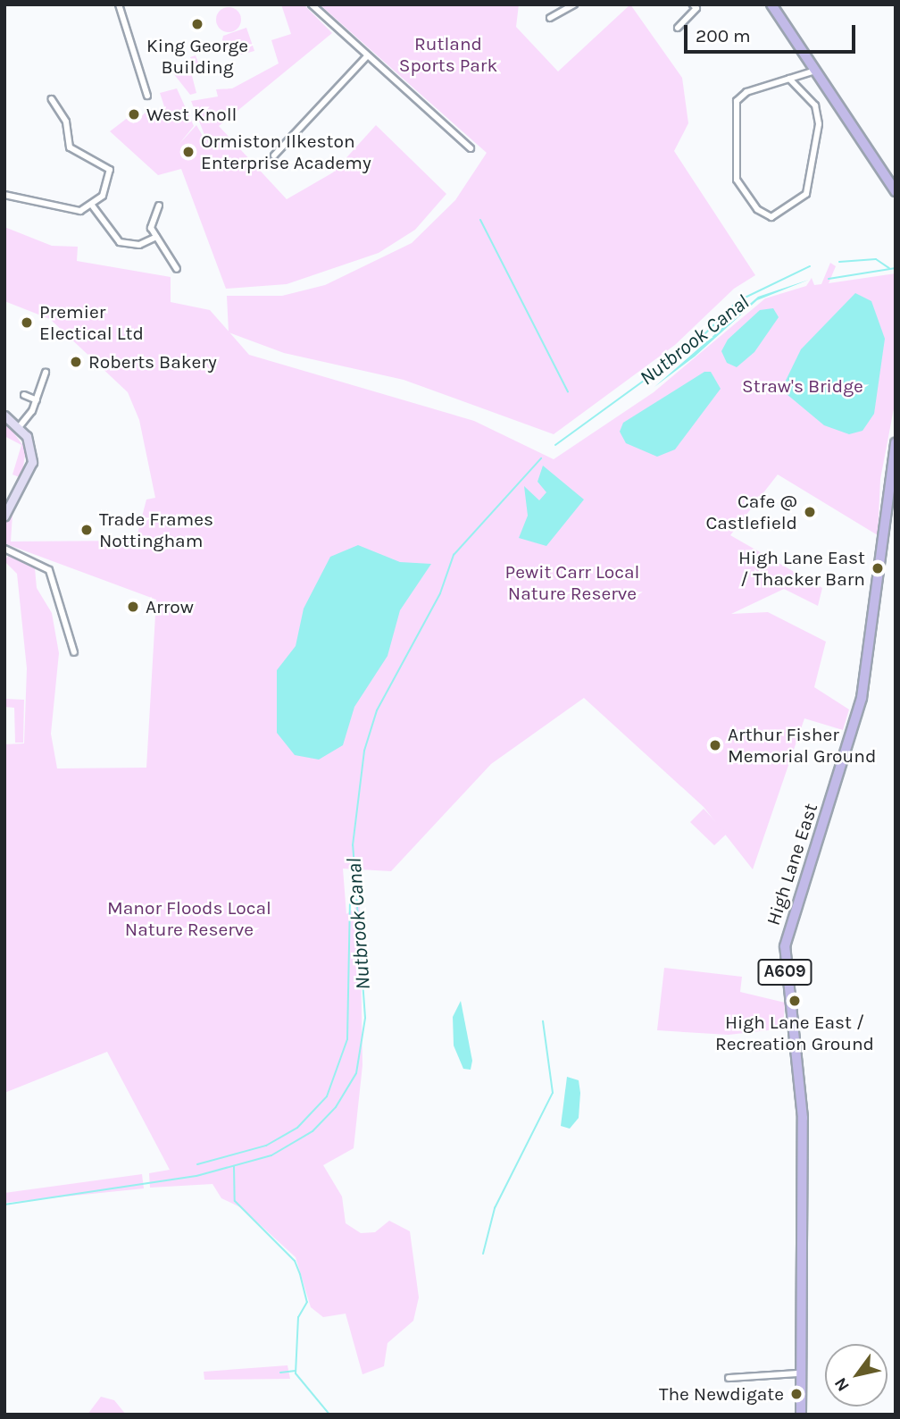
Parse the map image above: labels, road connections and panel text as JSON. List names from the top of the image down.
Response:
{
  "streets": {
    "main road": ["High Lane East", "A609"]
  },
  "water": ["Nutbrook Canal"],
  "parks": [
    "Rutland Sports Park",
    "Straw's Bridge",
    "Pewit Carr Local Nature Reserve",
    "Manor Floods Local Nature Reserve"
  ],
  "places": [
    "King George Building",
    "West Knoll",
    "Ormiston Ilkeston Enterprise Academy",
    "Premier Electical Ltd",
    "Roberts Bakery",
    "Cafe @ Castlefield",
    "Trade Frames Nottingham",
    "High Lane East / Thacker Barn",
    "Arrow",
    "Arthur Fisher Memorial Ground",
    "High Lane East / Recreation Ground",
    "The Newdigate"
  ],
  "scale_bar": "200 m",
  "north": "bottom left"
}
